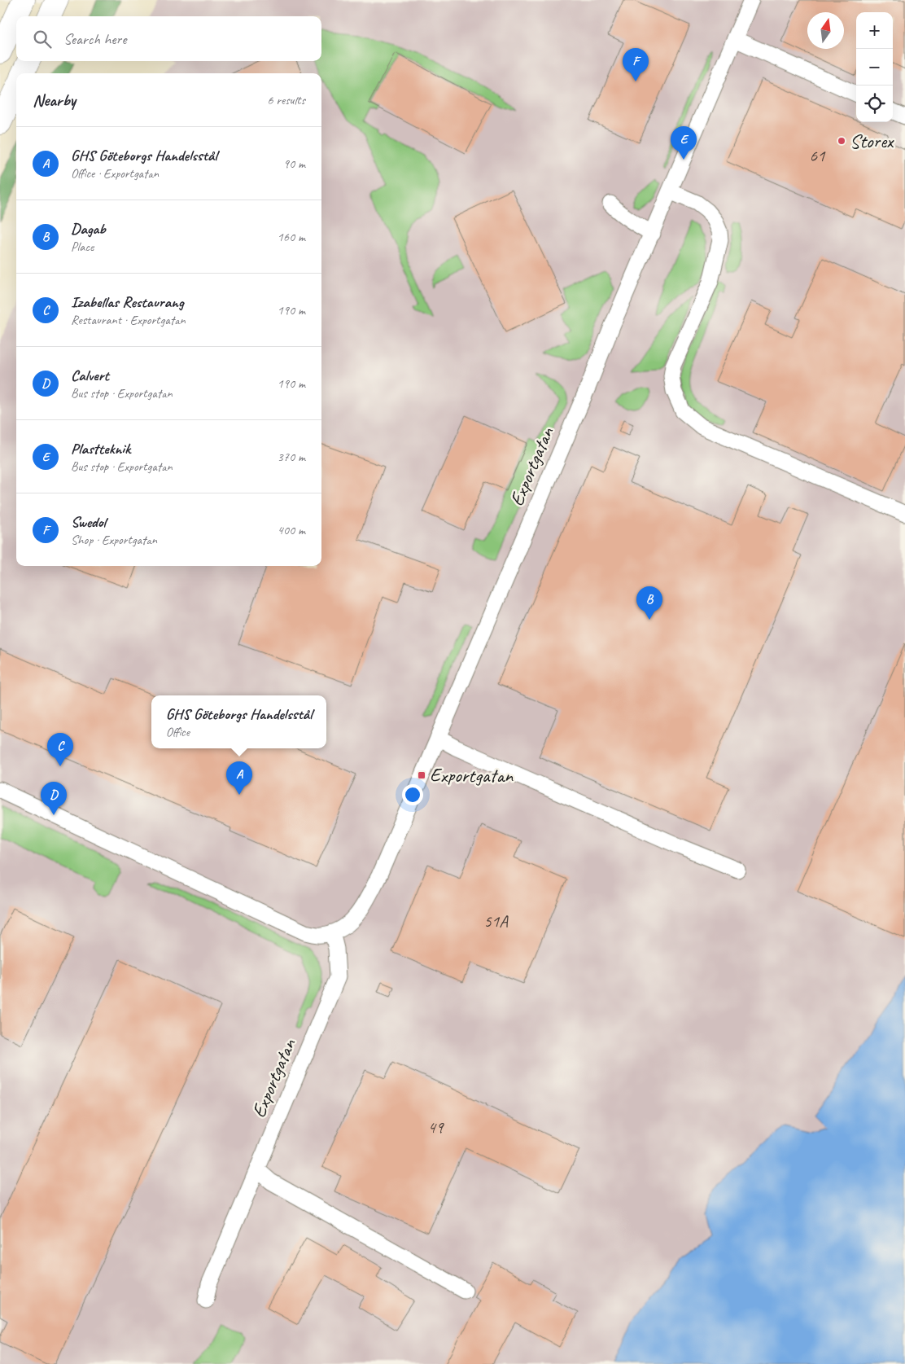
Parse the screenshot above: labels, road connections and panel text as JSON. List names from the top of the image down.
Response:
{
  "streets": {
    "street": ["Exportgatan"]
  },
  "places": {
    "other": ["Storex"],
    "transit": ["Exportgatan"]
  },
  "house_numbers": ["61", "51A", "49"],
  "north": "top",
  "page": {
    "map_buttons": ["+", "−"],
    "search": "Search here",
    "pins": [
      "F",
      "E",
      "B",
      "C",
      "A",
      "D"
    ],
    "heading": ["Nearby", "6 results"],
    "list": [
      {
        "mark": "A",
        "name": "GHS Göteborgs Handelsstål",
        "note": "Office · Exportgatan",
        "value": "90 m"
      },
      {
        "mark": "B",
        "name": "Dagab",
        "note": "Place",
        "value": "160 m"
      },
      {
        "mark": "C",
        "name": "Izabellas Restaurang",
        "note": "Restaurant · Exportgatan",
        "value": "190 m"
      },
      {
        "mark": "D",
        "name": "Calvert",
        "note": "Bus stop · Exportgatan",
        "value": "190 m"
      },
      {
        "mark": "E",
        "name": "Plastteknik",
        "note": "Bus stop · Exportgatan",
        "value": "370 m"
      },
      {
        "mark": "F",
        "name": "Swedol",
        "note": "Shop · Exportgatan",
        "value": "400 m"
      }
    ],
    "popup": ["GHS Göteborgs Handelsstål", "Office"]
  }
}
